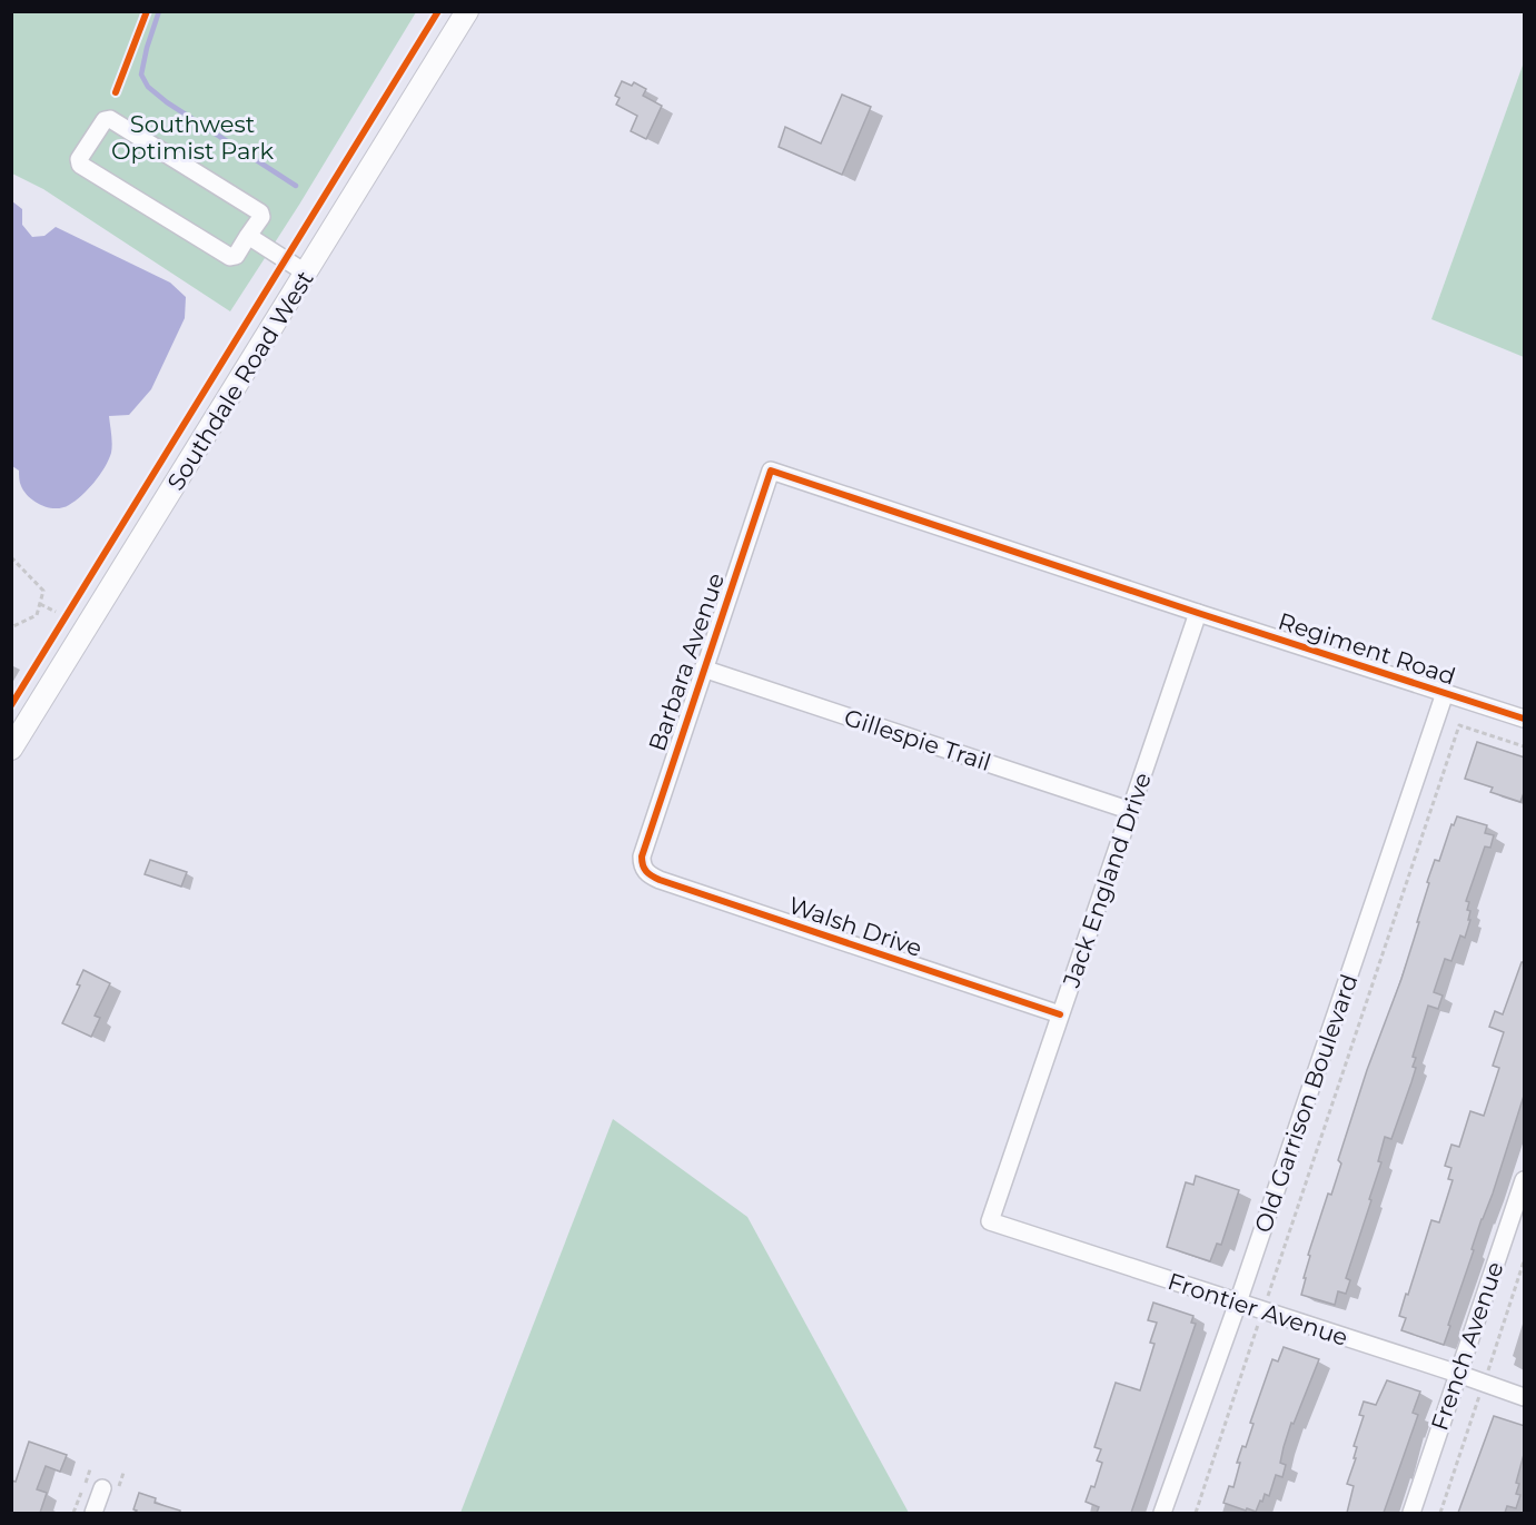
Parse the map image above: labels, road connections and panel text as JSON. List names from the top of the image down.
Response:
{
  "streets": {
    "main road": ["Southdale Road West"],
    "street": [
      "Regiment Road",
      "Barbara Avenue",
      "Gillespie Trail",
      "Jack England Drive",
      "Walsh Drive",
      "Old Garrison Boulevard",
      "Frontier Avenue",
      "French Avenue"
    ]
  },
  "crossings": [
    ["Regiment Road", "Barbara Avenue"],
    ["Regiment Road", "Jack England Drive"],
    ["Regiment Road", "Old Garrison Boulevard"],
    ["Barbara Avenue", "Gillespie Trail"],
    ["Barbara Avenue", "Walsh Drive"],
    ["Gillespie Trail", "Jack England Drive"],
    ["Jack England Drive", "Walsh Drive"],
    ["Jack England Drive", "Frontier Avenue"],
    ["Old Garrison Boulevard", "Frontier Avenue"],
    ["Frontier Avenue", "French Avenue"]
  ],
  "parks": ["Southwest Optimist Park"]
}
